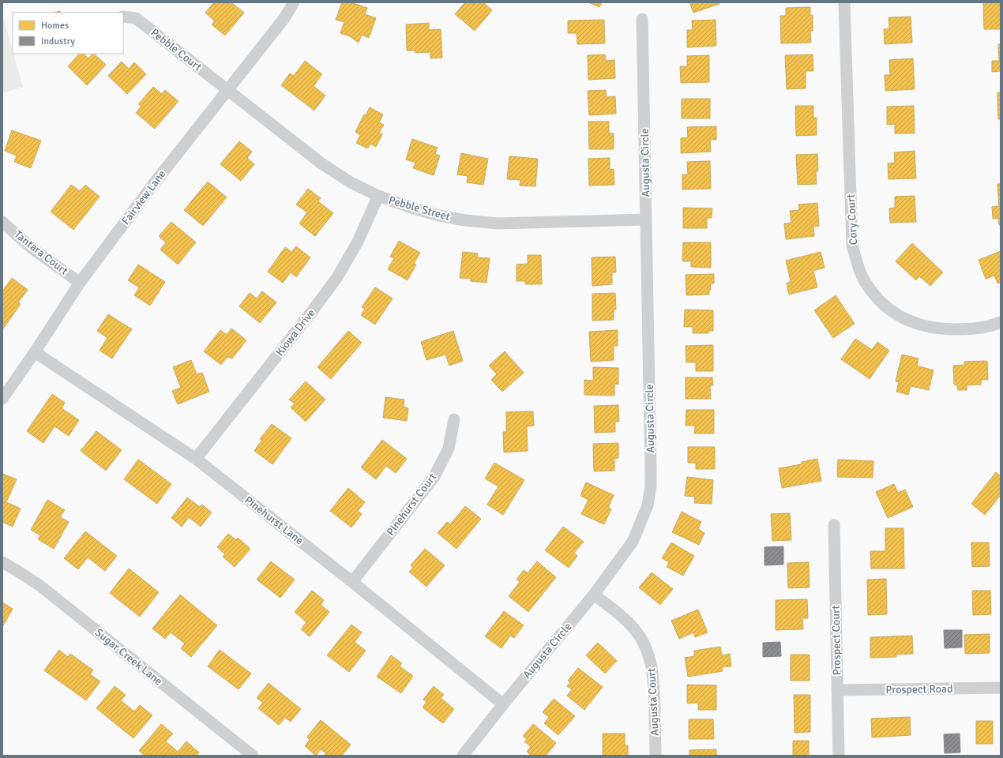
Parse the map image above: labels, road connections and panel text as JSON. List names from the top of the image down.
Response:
{
  "streets": {
    "street": [
      "Pebble Court",
      "Augusta Circle",
      "Fairview Lane",
      "Pebble Street",
      "Cory Court",
      "Tantara Court",
      "Kiowa Drive",
      "Pinehurst Court",
      "Pinehurst Lane",
      "Prospect Court",
      "Sugar Creek Lane",
      "Prospect Road",
      "Augusta Court"
    ]
  },
  "crossings": [
    ["Pebble Court", "Fairview Lane"],
    ["Pebble Court", "Pebble Street"],
    ["Augusta Circle", "Pebble Street"],
    ["Augusta Circle", "Pinehurst Lane"],
    ["Augusta Circle", "Augusta Court"],
    ["Fairview Lane", "Pebble Street"],
    ["Fairview Lane", "Tantara Court"],
    ["Fairview Lane", "Pinehurst Lane"],
    ["Pebble Street", "Kiowa Drive"],
    ["Kiowa Drive", "Pinehurst Lane"],
    ["Pinehurst Court", "Pinehurst Lane"],
    ["Prospect Court", "Prospect Road"]
  ],
  "legend": ["Homes", "Industry"]
}
